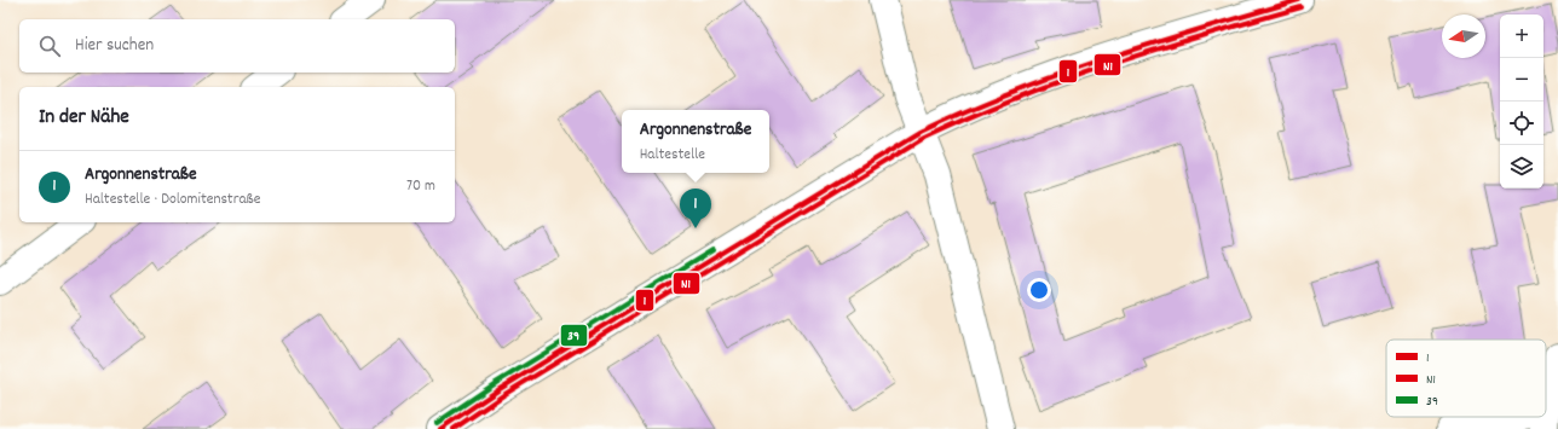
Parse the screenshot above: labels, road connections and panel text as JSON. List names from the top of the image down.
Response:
{
  "lines": ["transit line 1", "transit line N1", "transit line 39"],
  "legend": ["1", "N1", "39"],
  "north": "left",
  "page": {
    "map_buttons": ["+", "−"],
    "search": "Hier suchen",
    "heading": "In der Nähe",
    "popup": ["Argonnenstraße", "Haltestelle"],
    "list": [
      {
        "mark": "1",
        "name": "Argonnenstraße",
        "note": "Haltestelle · Dolomitenstraße",
        "value": "70 m"
      }
    ],
    "pins": "1"
  }
}
